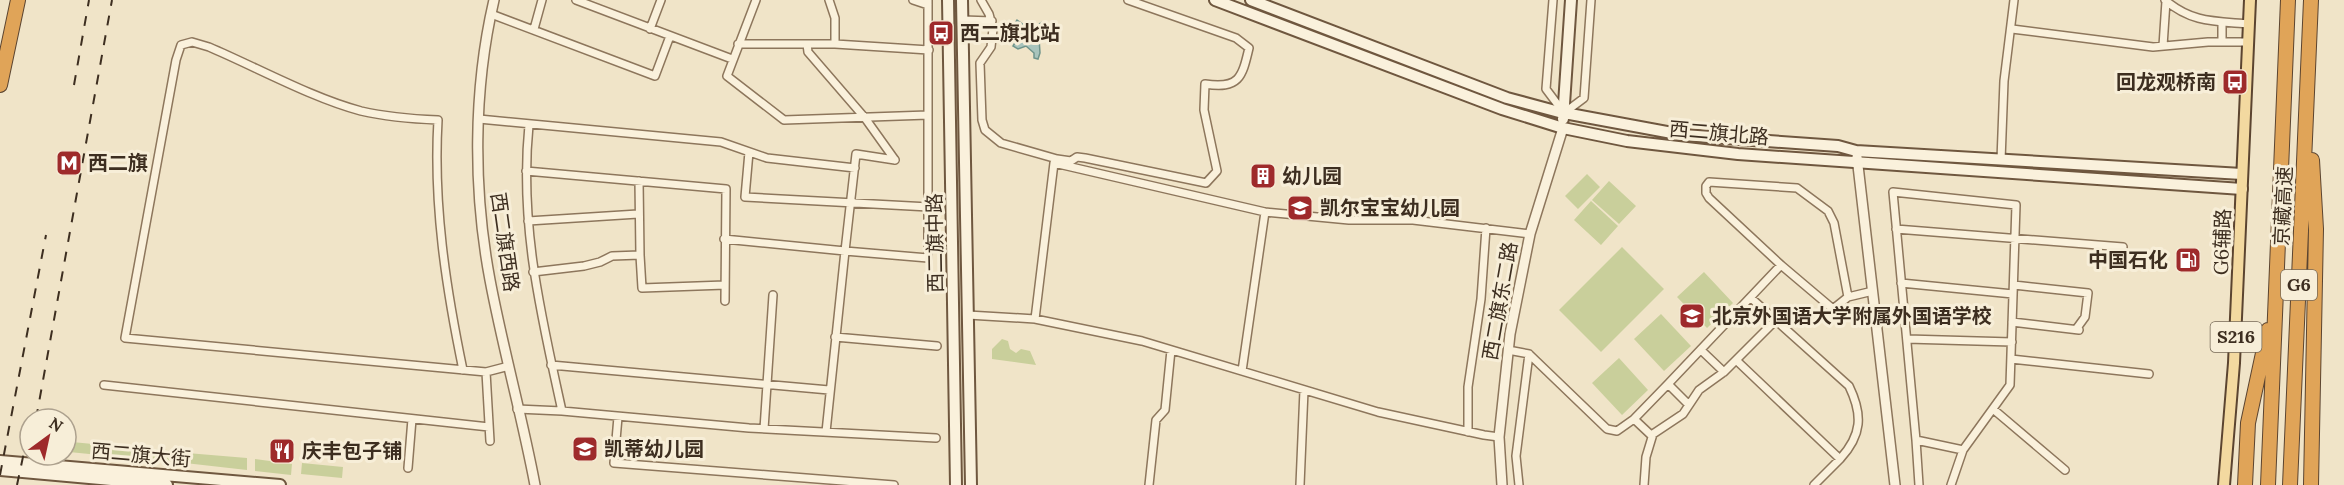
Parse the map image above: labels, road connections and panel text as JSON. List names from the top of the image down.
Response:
{
  "streets": {
    "highway": ["京藏高速", "G6"],
    "main road": [
      "西二旗北路",
      "G6辅路",
      "西二旗中路",
      "S216",
      "西二旗大街"
    ],
    "street": ["西二旗西路", "西二旗东二路"]
  },
  "crossings": [
    ["西二旗北路", "G6辅路"],
    ["西二旗北路", "西二旗东二路"]
  ],
  "places": {
    "bus stop": ["西二旗北站", "回龙观桥南"],
    "metro station": ["西二旗"],
    "building": ["幼儿园"],
    "school or university": ["凯尔宝宝幼儿园", "北京外国语大学附属外国语学校", "凯蒂幼儿园"],
    "fuel station": ["中国石化"],
    "restaurant": ["庆丰包子铺"]
  },
  "north": "top right"
}
